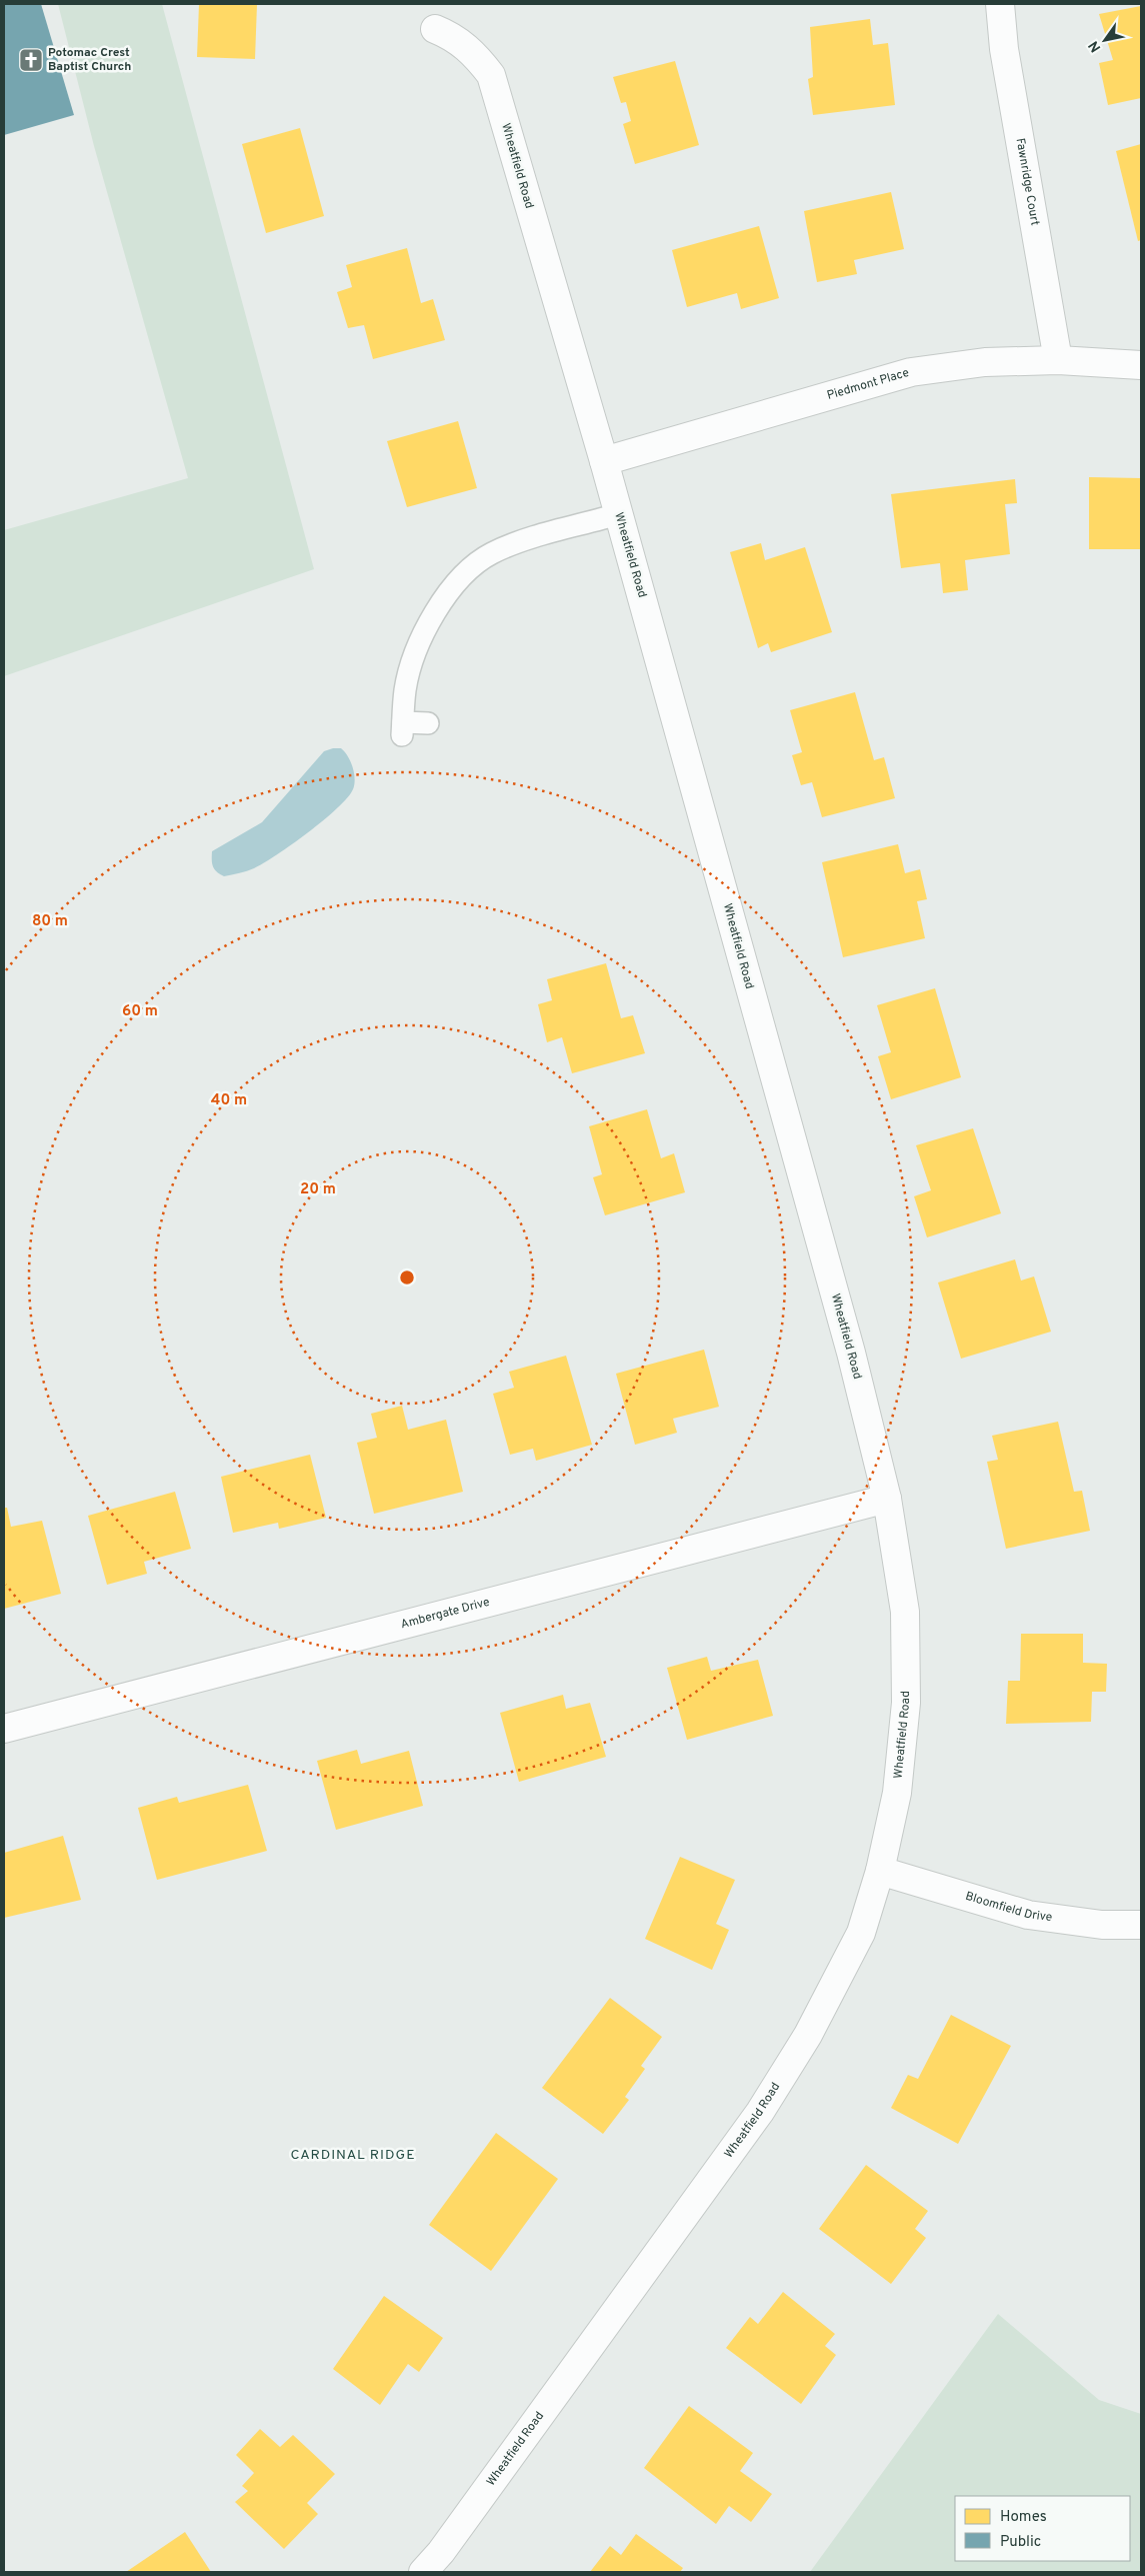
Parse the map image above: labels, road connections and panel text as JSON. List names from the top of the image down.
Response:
{
  "streets": {
    "street": [
      "Wheatfield Road",
      "Fawnridge Court",
      "Piedmont Place",
      "Ambergate Drive",
      "Bloomfield Drive"
    ]
  },
  "crossings": [
    ["Wheatfield Road", "Piedmont Place"],
    ["Wheatfield Road", "Ambergate Drive"],
    ["Wheatfield Road", "Bloomfield Drive"],
    ["Fawnridge Court", "Piedmont Place"]
  ],
  "districts": ["CARDINAL RIDGE"],
  "places": {
    "church": ["Potomac Crest Baptist Church"]
  },
  "legend": ["Homes", "Public"],
  "north": "bottom left",
  "rings": [
    "80 m",
    "60 m",
    "40 m",
    "20 m"
  ]
}
